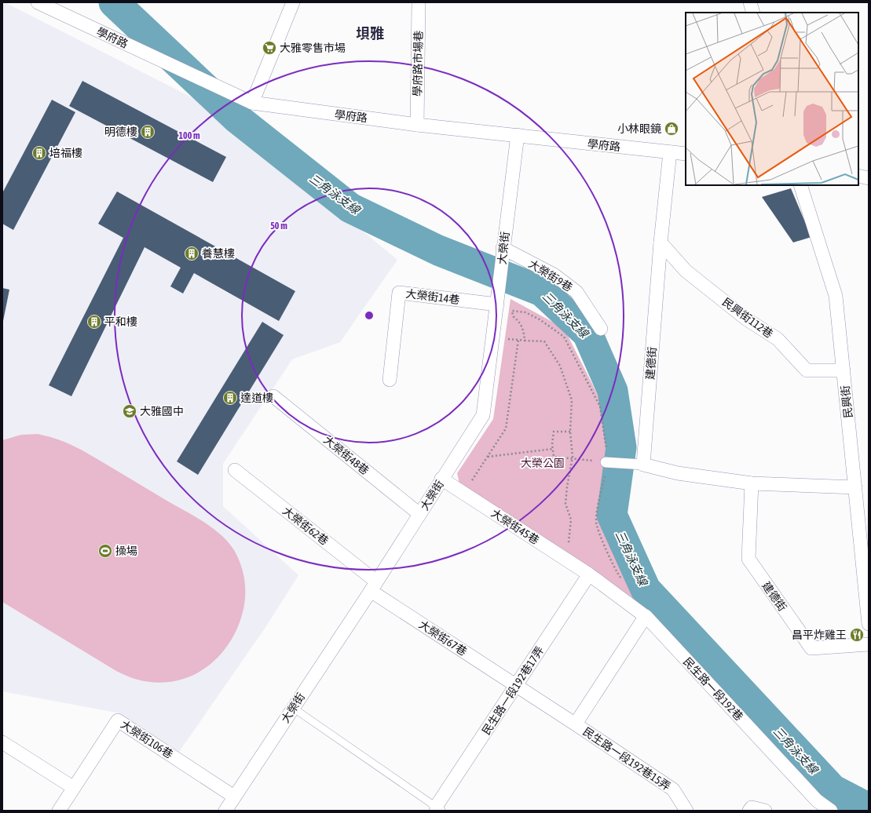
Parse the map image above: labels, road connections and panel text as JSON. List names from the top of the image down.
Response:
{
  "streets": {
    "street": [
      "學府路",
      "學府路市場巷",
      "大榮街",
      "大榮街9巷",
      "大榮街14巷",
      "民興街112巷",
      "建德街",
      "民興街",
      "大榮街48巷",
      "大榮街62巷",
      "大榮街45巷",
      "大榮街67巷",
      "民生路一段192巷",
      "民生路一段192巷17弄",
      "大榮街106巷",
      "民生路一段192巷15弄"
    ]
  },
  "crossings": [
    ["學府路", "學府路市場巷"],
    ["學府路", "大榮街"],
    ["學府路", "建德街"],
    ["大榮街", "大榮街9巷"],
    ["大榮街", "大榮街14巷"],
    ["大榮街", "大榮街48巷"],
    ["大榮街", "大榮街62巷"],
    ["大榮街", "大榮街45巷"],
    ["大榮街", "大榮街67巷"],
    ["大榮街", "大榮街106巷"],
    ["民興街112巷", "建德街"],
    ["民興街112巷", "民興街"],
    ["大榮街62巷", "大榮街67巷"],
    ["大榮街45巷", "民生路一段192巷"],
    ["大榮街45巷", "民生路一段192巷17弄"],
    ["大榮街67巷", "民生路一段192巷17弄"],
    ["大榮街67巷", "民生路一段192巷15弄"],
    ["民生路一段192巷", "民生路一段192巷17弄"],
    ["民生路一段192巷", "民生路一段192巷15弄"],
    ["民生路一段192巷17弄", "民生路一段192巷15弄"]
  ],
  "districts": ["垻雅"],
  "water": ["三角泳支線"],
  "parks": ["大榮公園"],
  "places": {
    "supermarket": ["大雅零售市場"],
    "shop": ["小林眼鏡"],
    "building": [
      "明德樓",
      "培福樓",
      "養慧樓",
      "平和樓",
      "達道樓"
    ],
    "school or university": ["大雅國中"],
    "sports": ["操場"],
    "restaurant": ["昌平炸雞王"]
  },
  "rings": ["100 m", "50 m"]
}
